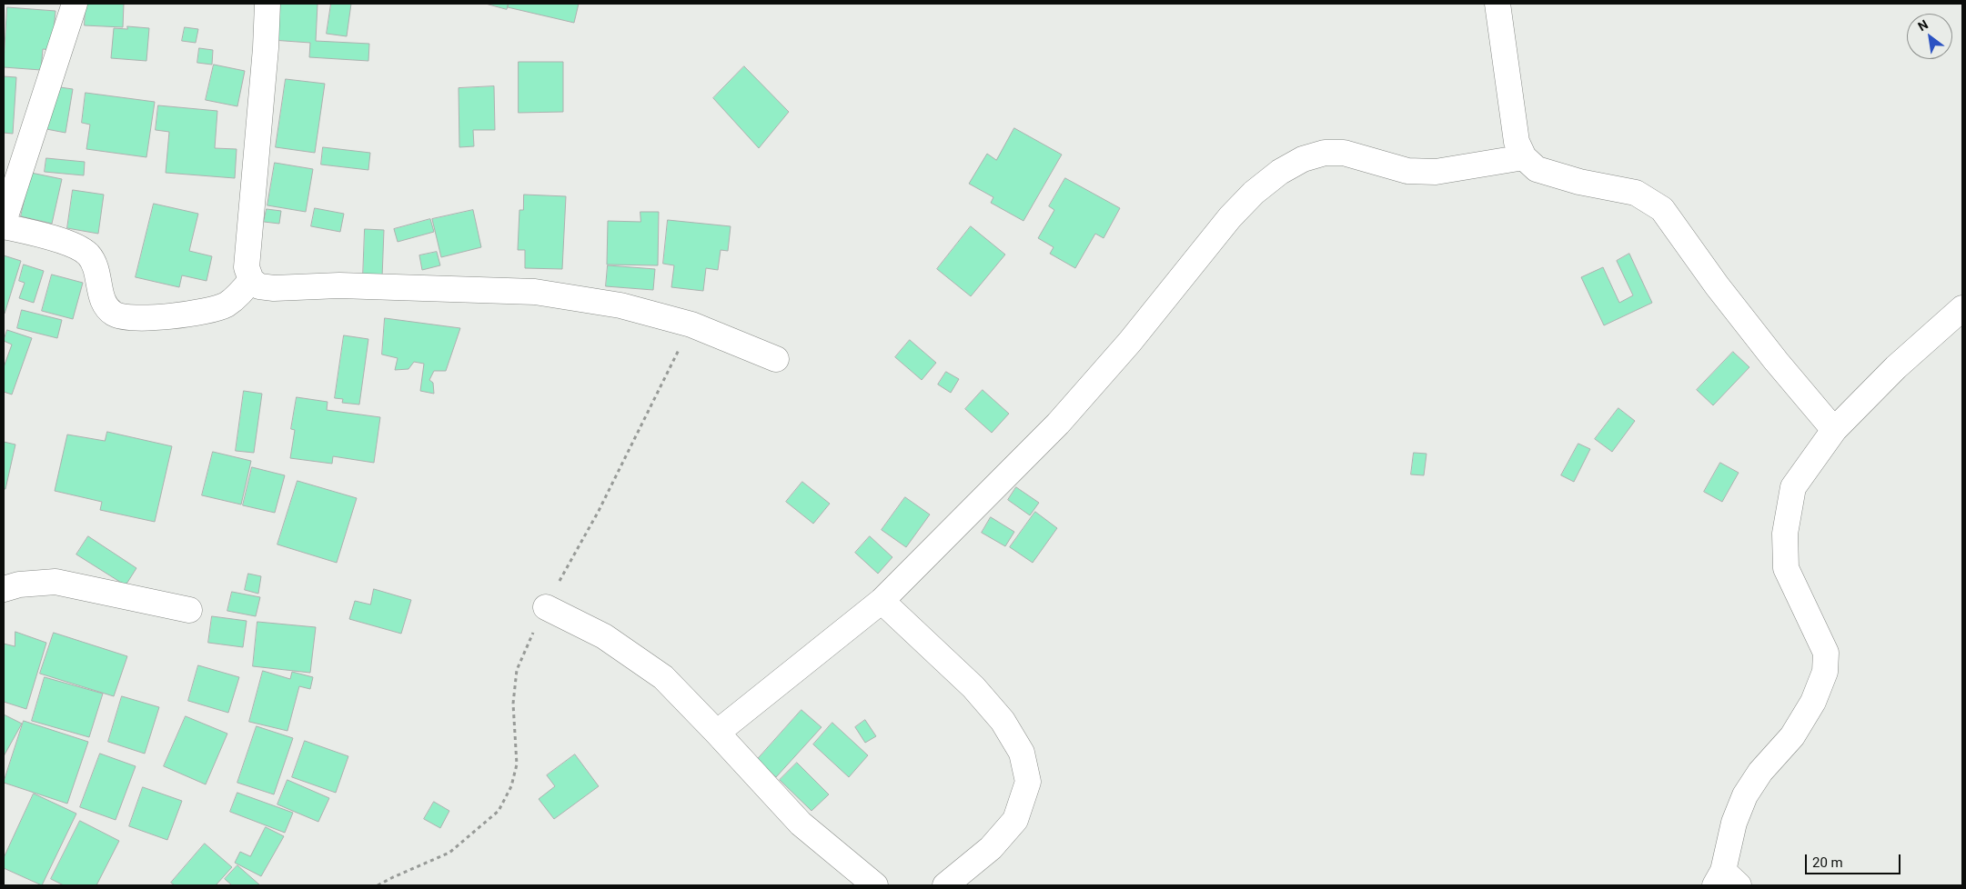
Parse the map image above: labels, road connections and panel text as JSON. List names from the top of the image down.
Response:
{
  "scale_bar": "20 m",
  "north": "top left"
}
